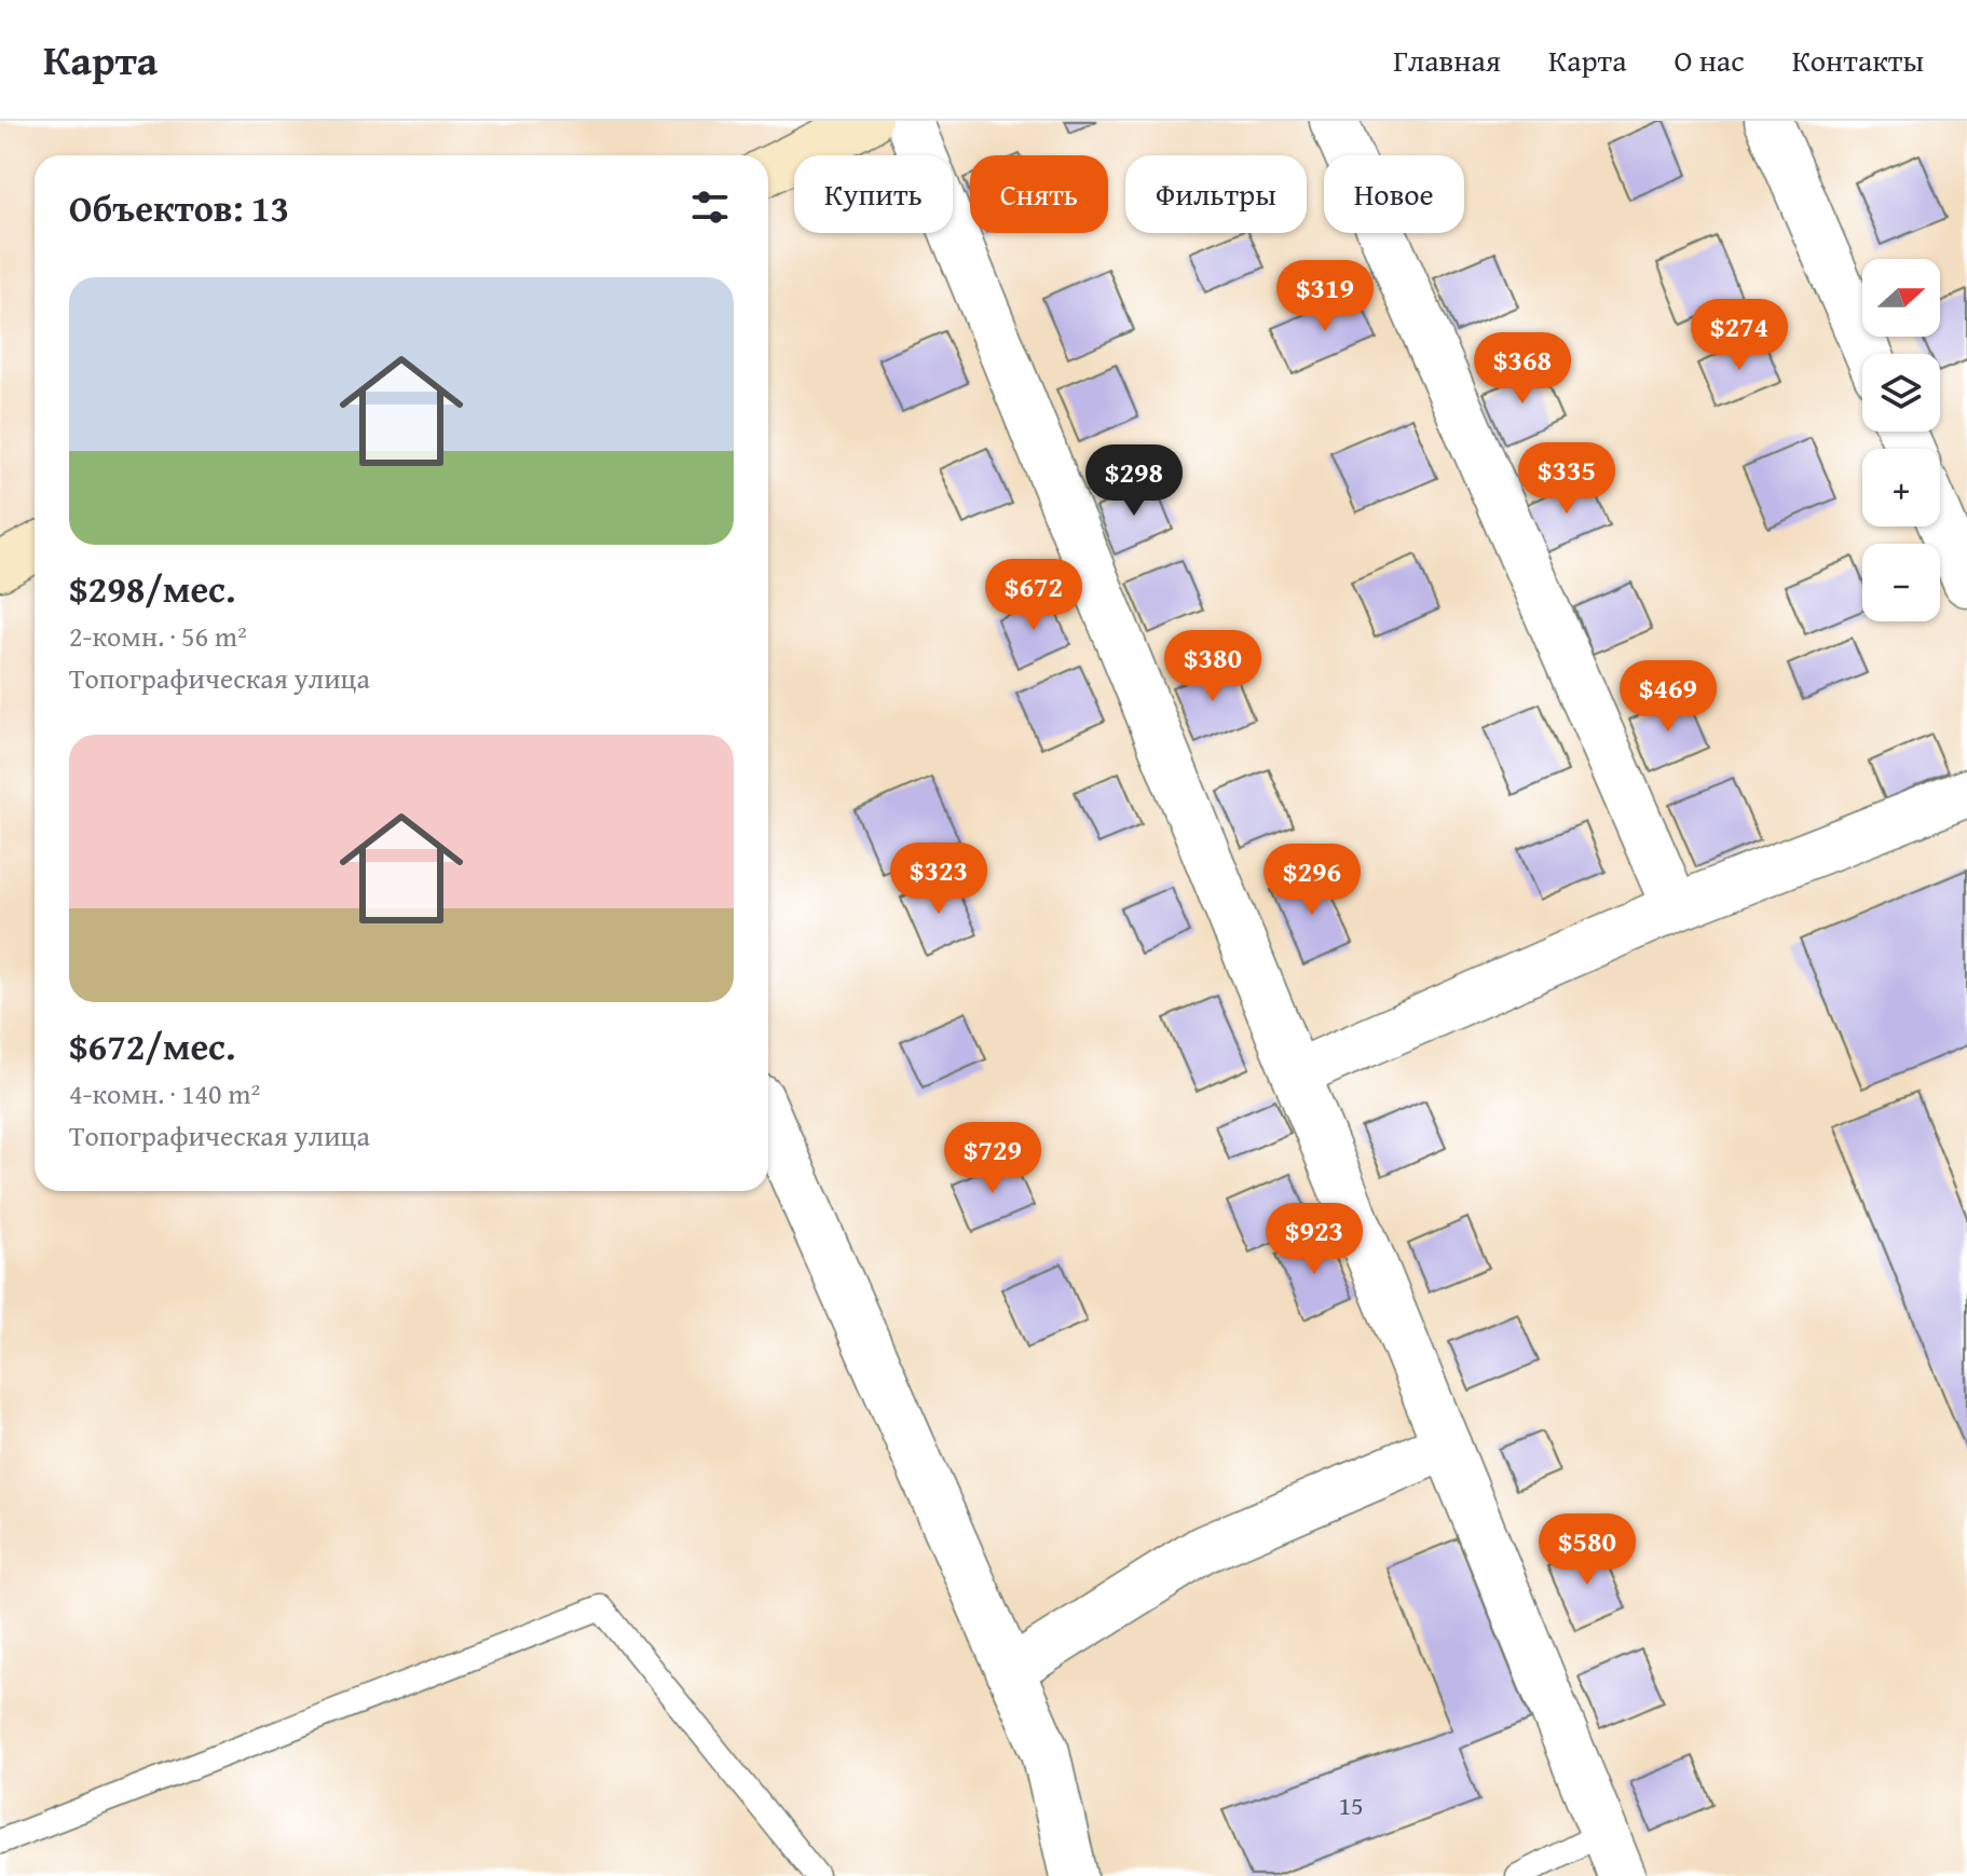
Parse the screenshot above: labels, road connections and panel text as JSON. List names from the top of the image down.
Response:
{
  "house_numbers": ["15"],
  "north": "right",
  "page": {
    "header": "Карта",
    "nav": [
      "Главная",
      "Карта",
      "О нас",
      "Контакты"
    ],
    "chip": [
      "Купить",
      "Снять",
      "Фильтры",
      "Новое"
    ],
    "heading": "Объектов: 13",
    "map_buttons": ["+", "−"],
    "list": [
      {
        "name": "$298/мес.",
        "note": "2-комн. · 56 m² · Топографическая улица"
      },
      {
        "name": "$672/мес.",
        "note": "4-комн. · 140 m² · Топографическая улица"
      }
    ],
    "price": [
      "$319",
      "$274",
      "$368",
      "$335",
      "$298",
      "$672",
      "$380",
      "$469",
      "$323",
      "$296",
      "$729",
      "$923",
      "$580"
    ]
  }
}
